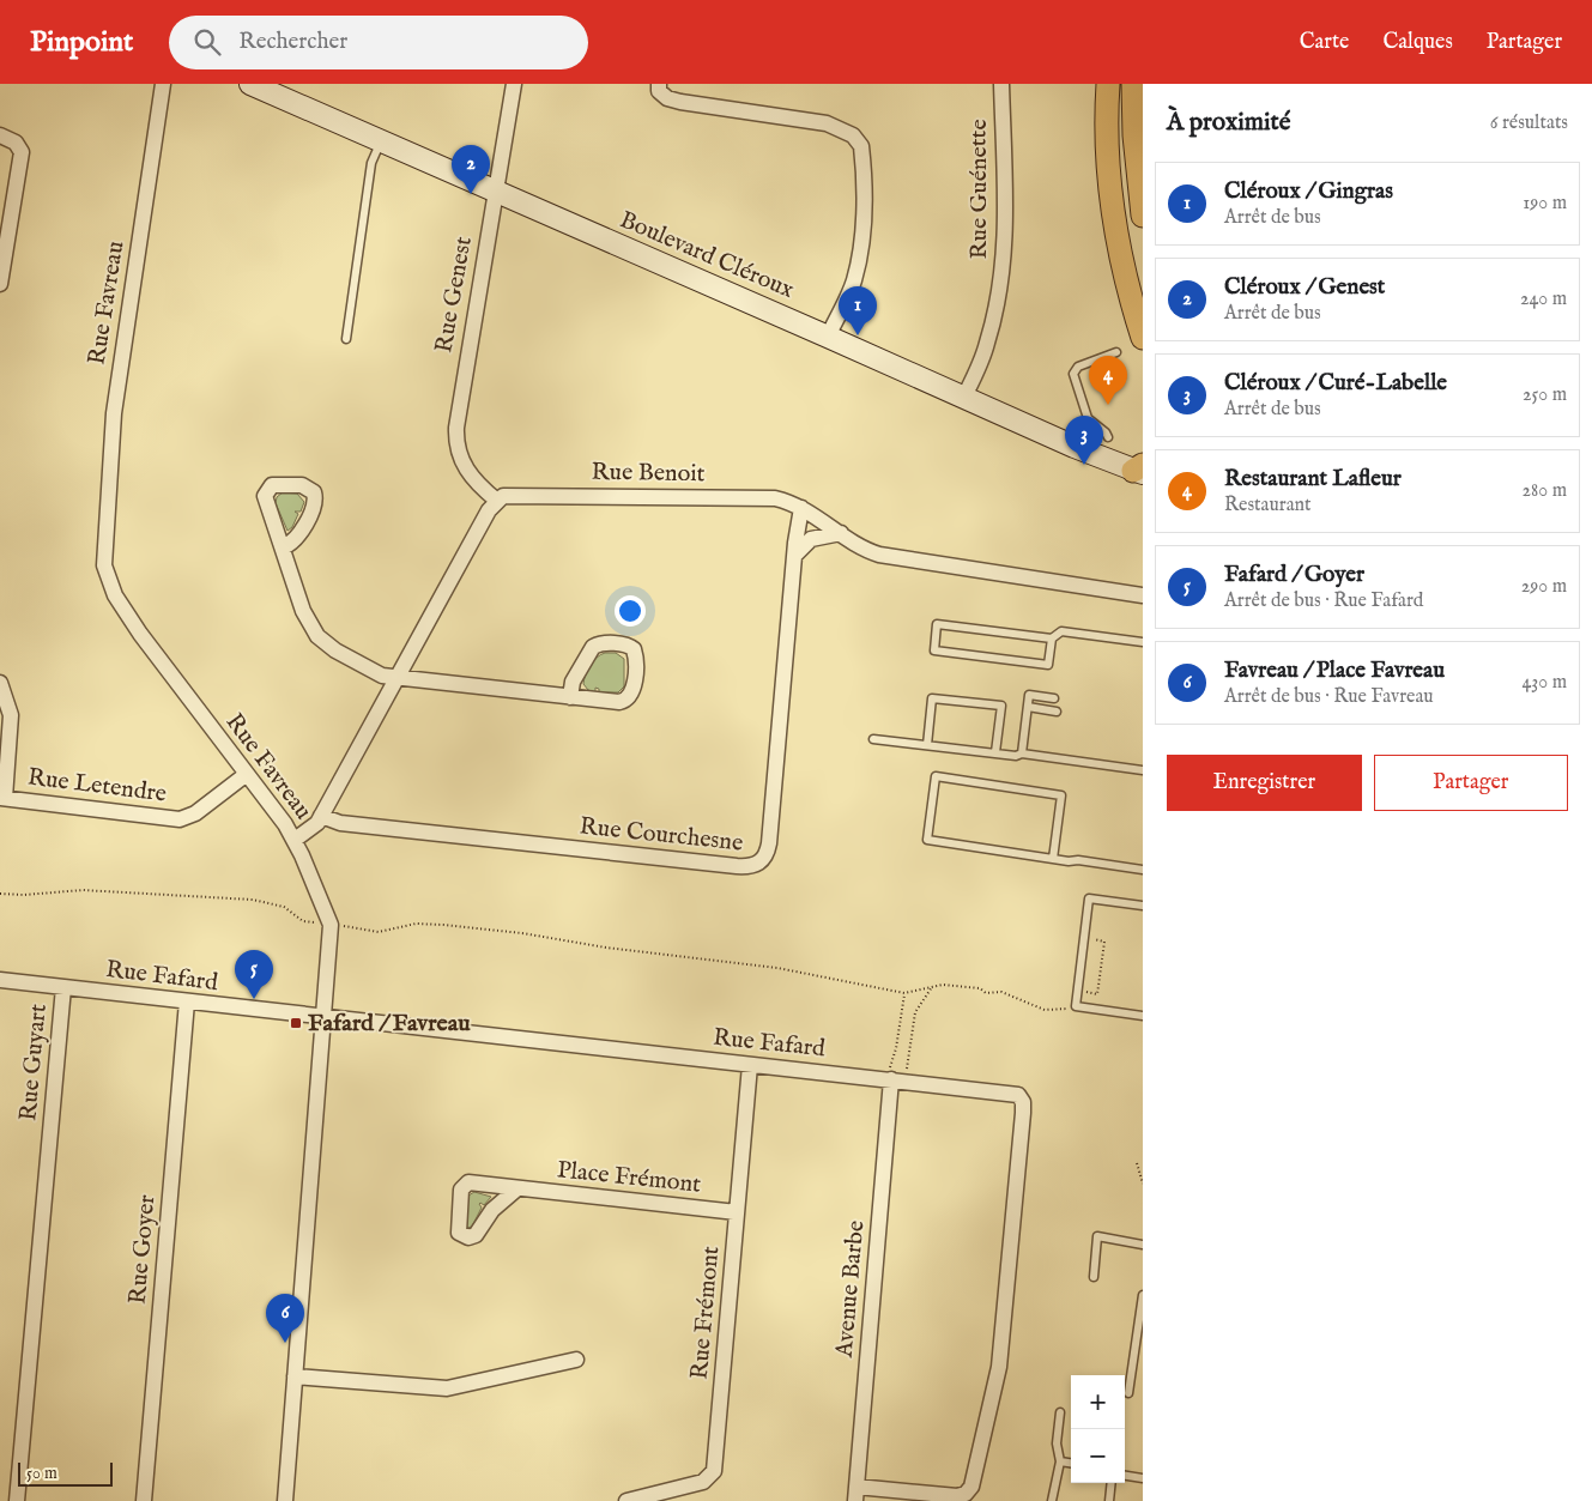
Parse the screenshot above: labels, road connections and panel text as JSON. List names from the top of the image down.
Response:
{
  "streets": {
    "street": [
      "Rue Guénette",
      "Boulevard Cléroux",
      "Rue Genest",
      "Rue Favreau",
      "Rue Benoit",
      "Rue Letendre",
      "Rue Courchesne",
      "Rue Fafard",
      "Rue Guyart",
      "Place Frémont",
      "Rue Goyer",
      "Avenue Barbe",
      "Rue Frémont"
    ]
  },
  "crossings": [
    ["Rue Guénette", "Boulevard Cléroux"],
    ["Boulevard Cléroux", "Rue Genest"],
    ["Rue Genest", "Rue Benoit"],
    ["Rue Favreau", "Rue Letendre"],
    ["Rue Favreau", "Rue Fafard"],
    ["Rue Benoit", "Rue Courchesne"],
    ["Rue Fafard", "Rue Guyart"],
    ["Rue Fafard", "Rue Goyer"],
    ["Rue Fafard", "Avenue Barbe"],
    ["Rue Fafard", "Rue Frémont"],
    ["Place Frémont", "Rue Frémont"]
  ],
  "places": {
    "transit": ["Fafard / Favreau"]
  },
  "scale_bar": "50 m",
  "page": {
    "header": "Pinpoint",
    "search": "Rechercher",
    "nav": ["Carte", "Calques", "Partager"],
    "heading": ["À proximité", "6 résultats"],
    "pins": [
      "2",
      "1",
      "4",
      "3",
      "5",
      "6"
    ],
    "list": [
      {
        "mark": "1",
        "name": "Cléroux / Gingras",
        "note": "Arrêt de bus",
        "value": "190 m"
      },
      {
        "mark": "2",
        "name": "Cléroux / Genest",
        "note": "Arrêt de bus",
        "value": "240 m"
      },
      {
        "mark": "3",
        "name": "Cléroux / Curé-Labelle",
        "note": "Arrêt de bus",
        "value": "250 m"
      },
      {
        "mark": "4",
        "name": "Restaurant Lafleur",
        "note": "Restaurant",
        "value": "280 m"
      },
      {
        "mark": "5",
        "name": "Fafard / Goyer",
        "note": "Arrêt de bus · Rue Fafard",
        "value": "290 m"
      },
      {
        "mark": "6",
        "name": "Favreau / Place Favreau",
        "note": "Arrêt de bus · Rue Favreau",
        "value": "430 m"
      }
    ],
    "buttons": ["Enregistrer", "Partager"],
    "map_buttons": ["+", "−"],
    "scale": "50 m"
  }
}
